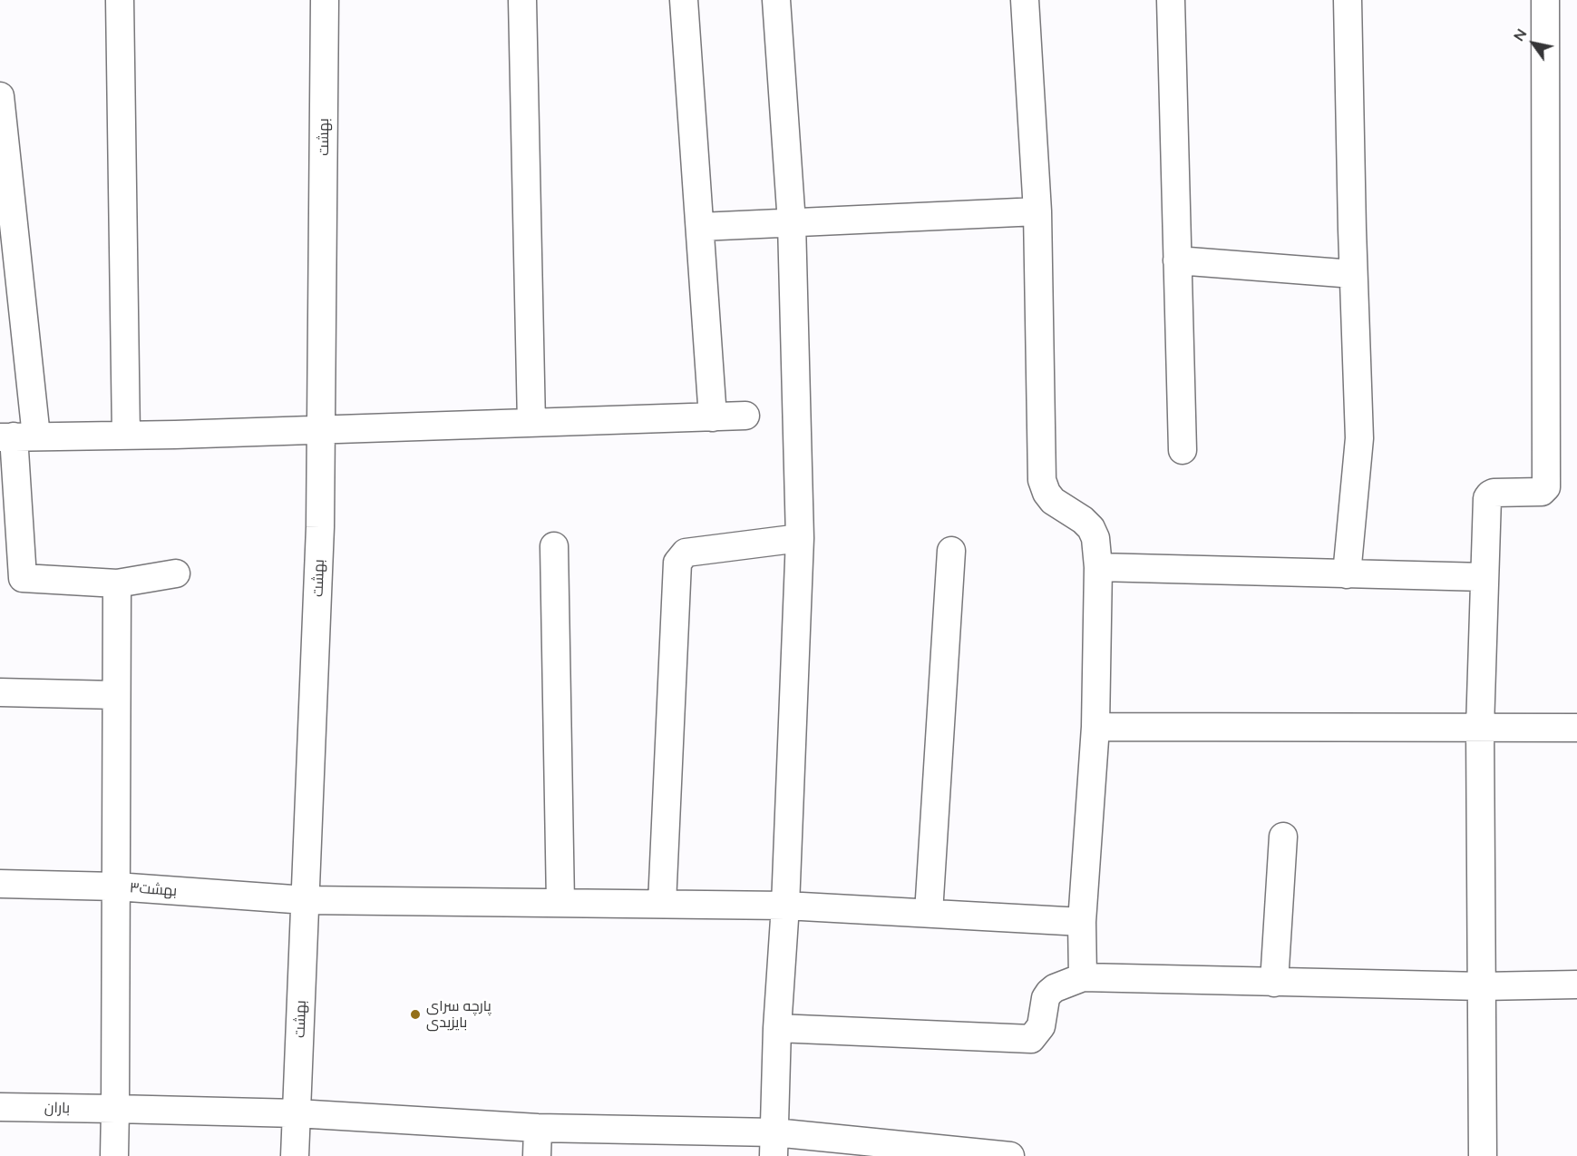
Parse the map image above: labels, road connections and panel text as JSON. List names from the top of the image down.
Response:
{
  "streets": {
    "street": ["بهشت", "بهشت۳", "باران"]
  },
  "crossings": [
    ["بهشت", "بهشت۳"],
    ["بهشت", "باران"]
  ],
  "places": ["پارچه سرای بایزیدی"],
  "north": "top left"
}
